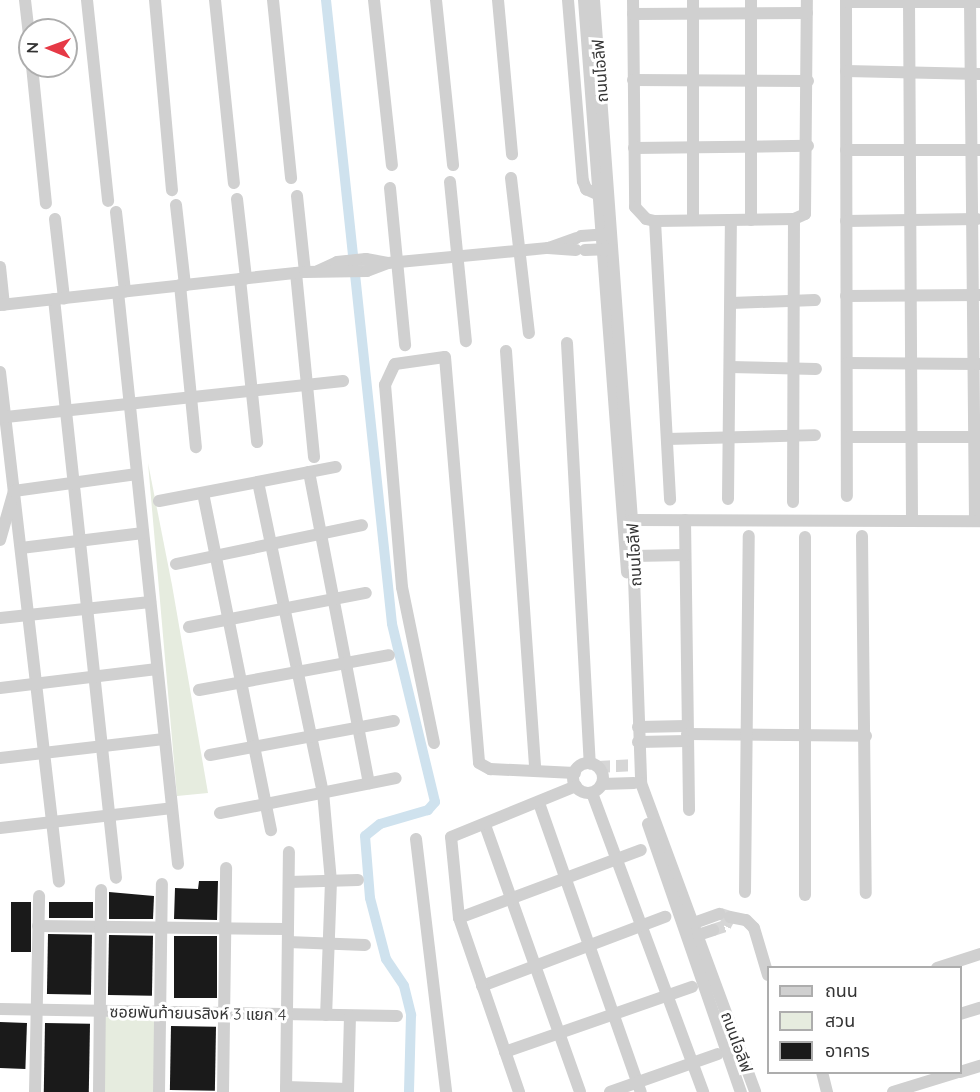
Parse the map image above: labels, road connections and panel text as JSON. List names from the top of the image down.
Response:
{
  "streets": {
    "street": ["ถนนไอลีฟ", "ซอยพันท้ายนรสิงห์ 3 แยก 4"]
  },
  "legend": ["ถนน", "สวน", "อาคาร"],
  "north": "left"
}
